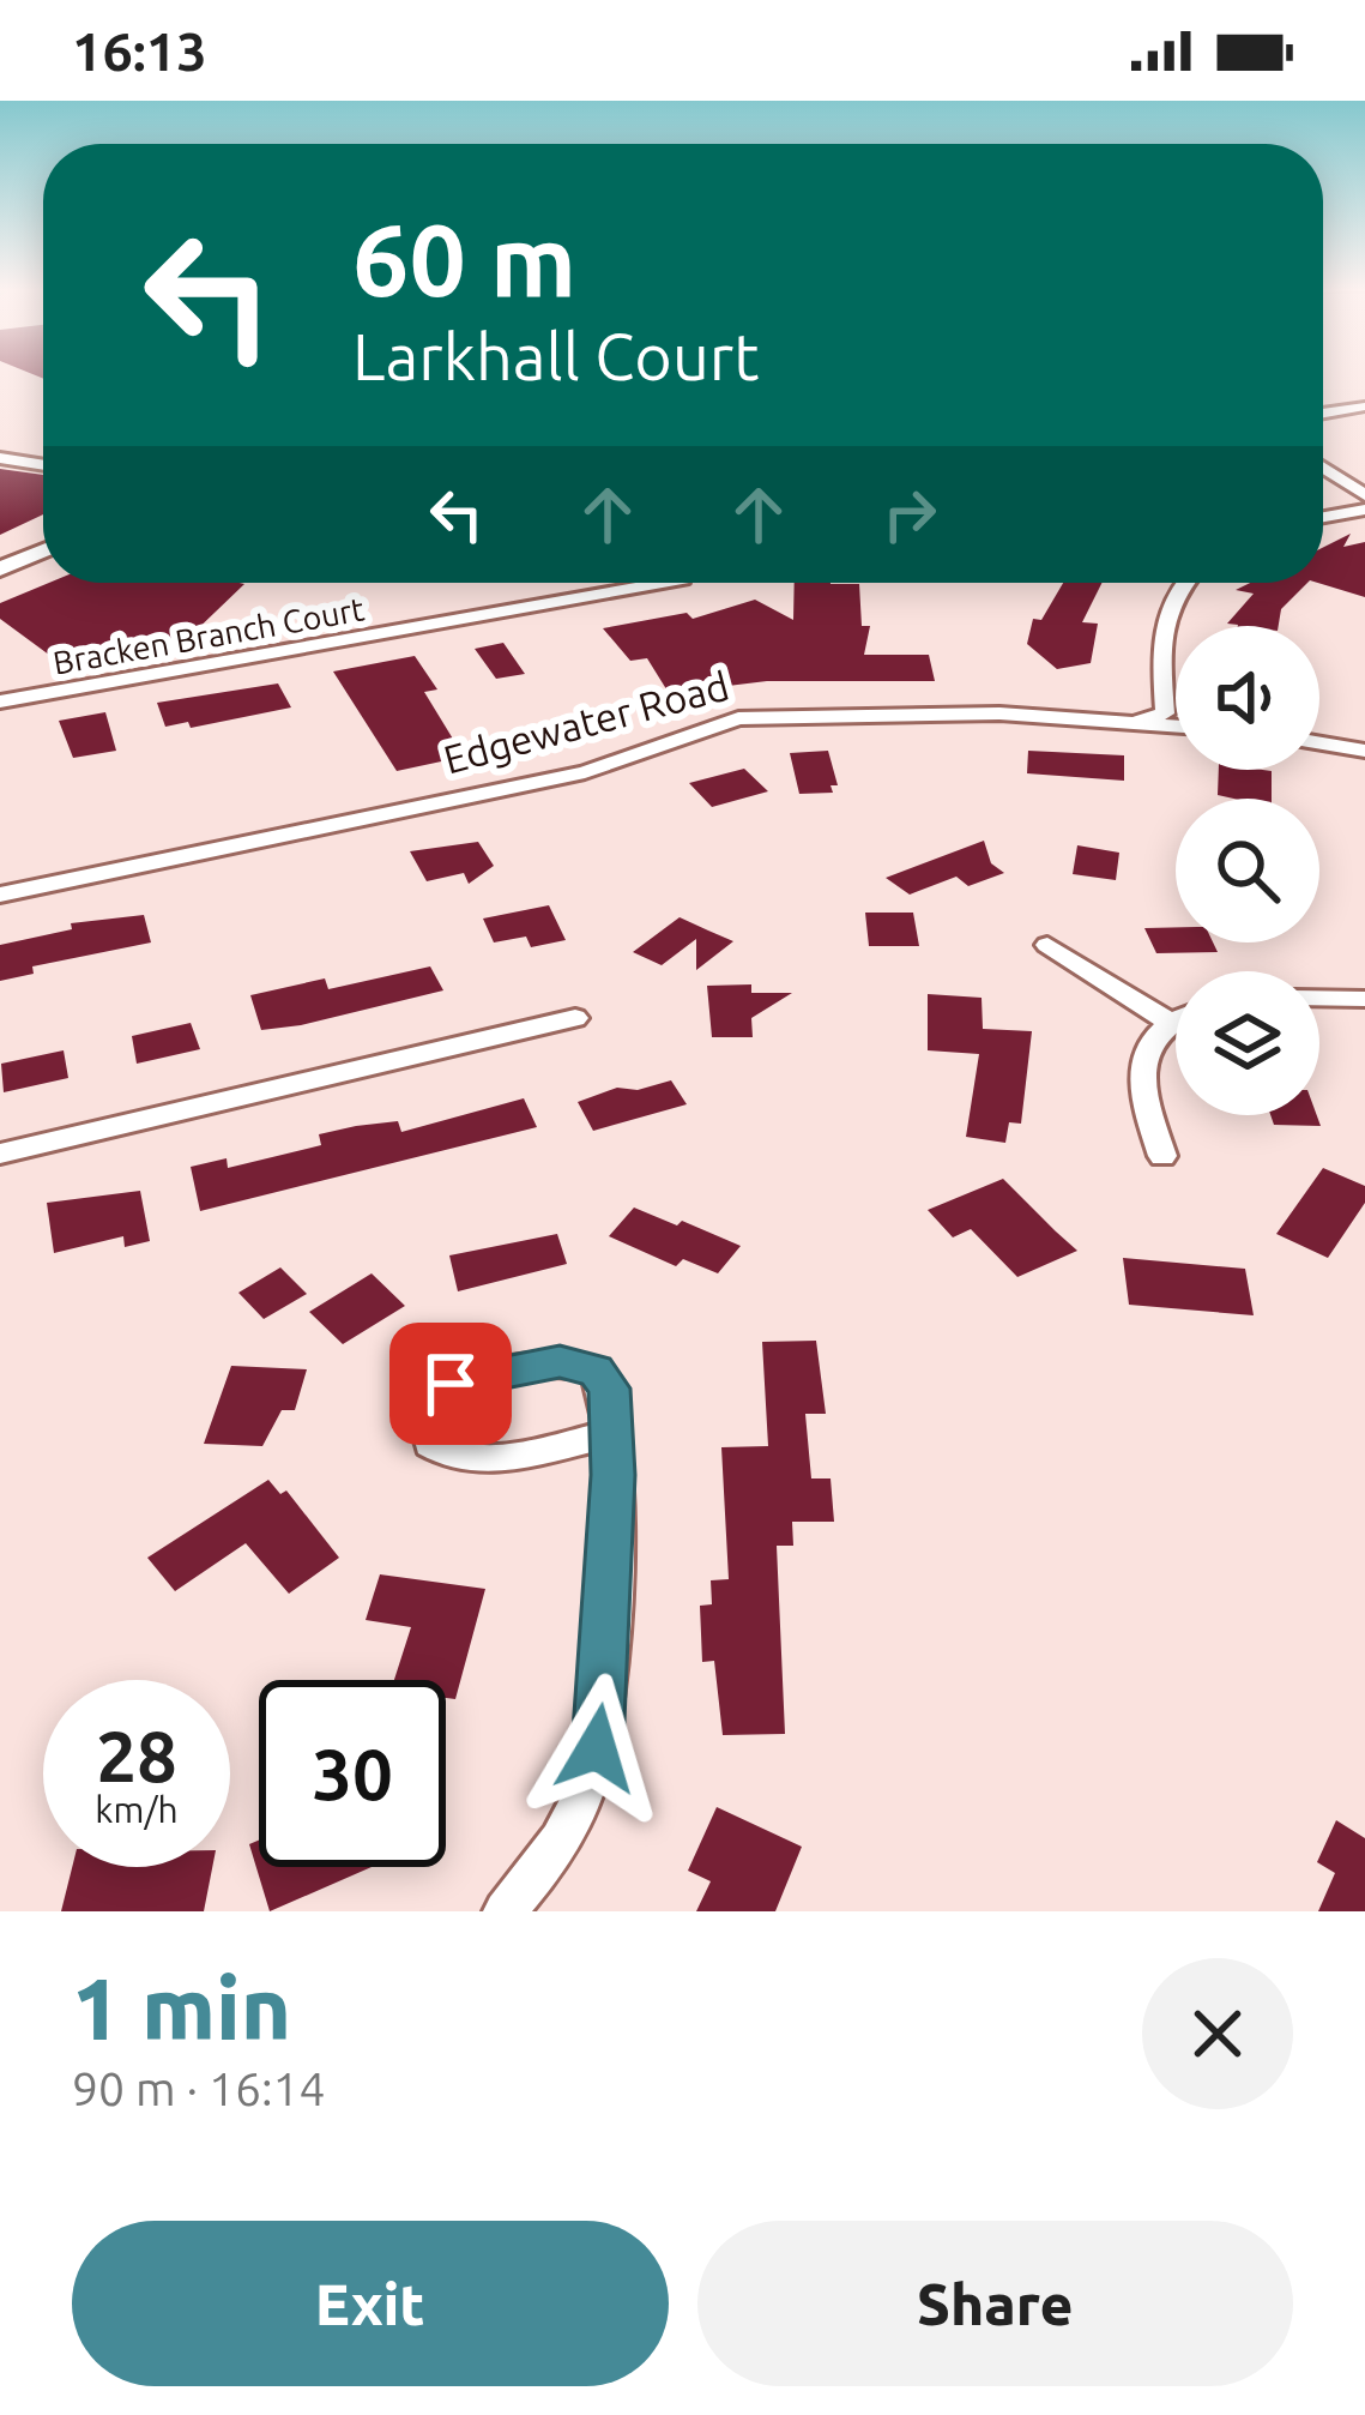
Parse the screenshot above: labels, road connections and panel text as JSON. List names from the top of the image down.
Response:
{
  "streets": {
    "street": ["Bracken Branch Court", "Edgewater Road"]
  },
  "page": {
    "status": "16:13",
    "turn": ["60 m", "Larkhall Court"],
    "speed": "28 km/h",
    "limit": "30",
    "heading": ["1 min", "90 m · 16:14"],
    "buttons": ["Exit", "Share"]
  }
}
